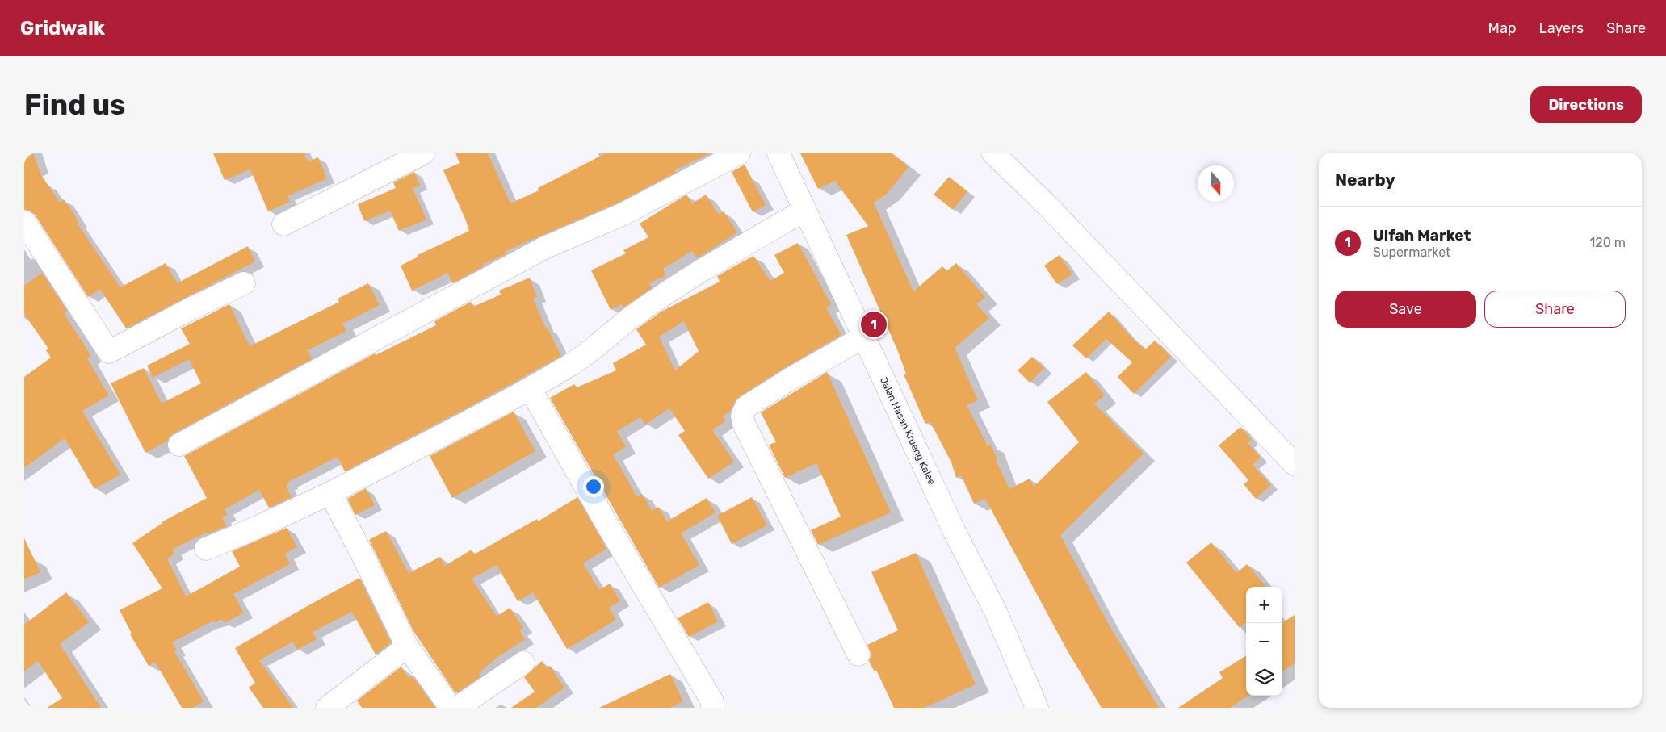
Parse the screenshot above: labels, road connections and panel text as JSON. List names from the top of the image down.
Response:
{
  "streets": {
    "street": ["Jalan Hasan Krueng Kalee"]
  },
  "north": "bottom",
  "page": {
    "header": "Gridwalk",
    "nav": ["Map", "Layers", "Share"],
    "buttons": [
      "Directions",
      ["Save", "Share"]
    ],
    "title": "Find us",
    "heading": "Nearby",
    "list": [
      {
        "mark": "1",
        "name": "Ulfah Market",
        "note": "Supermarket",
        "value": "120 m"
      }
    ],
    "pins": "1",
    "map_buttons": ["+", "−"]
  }
}
